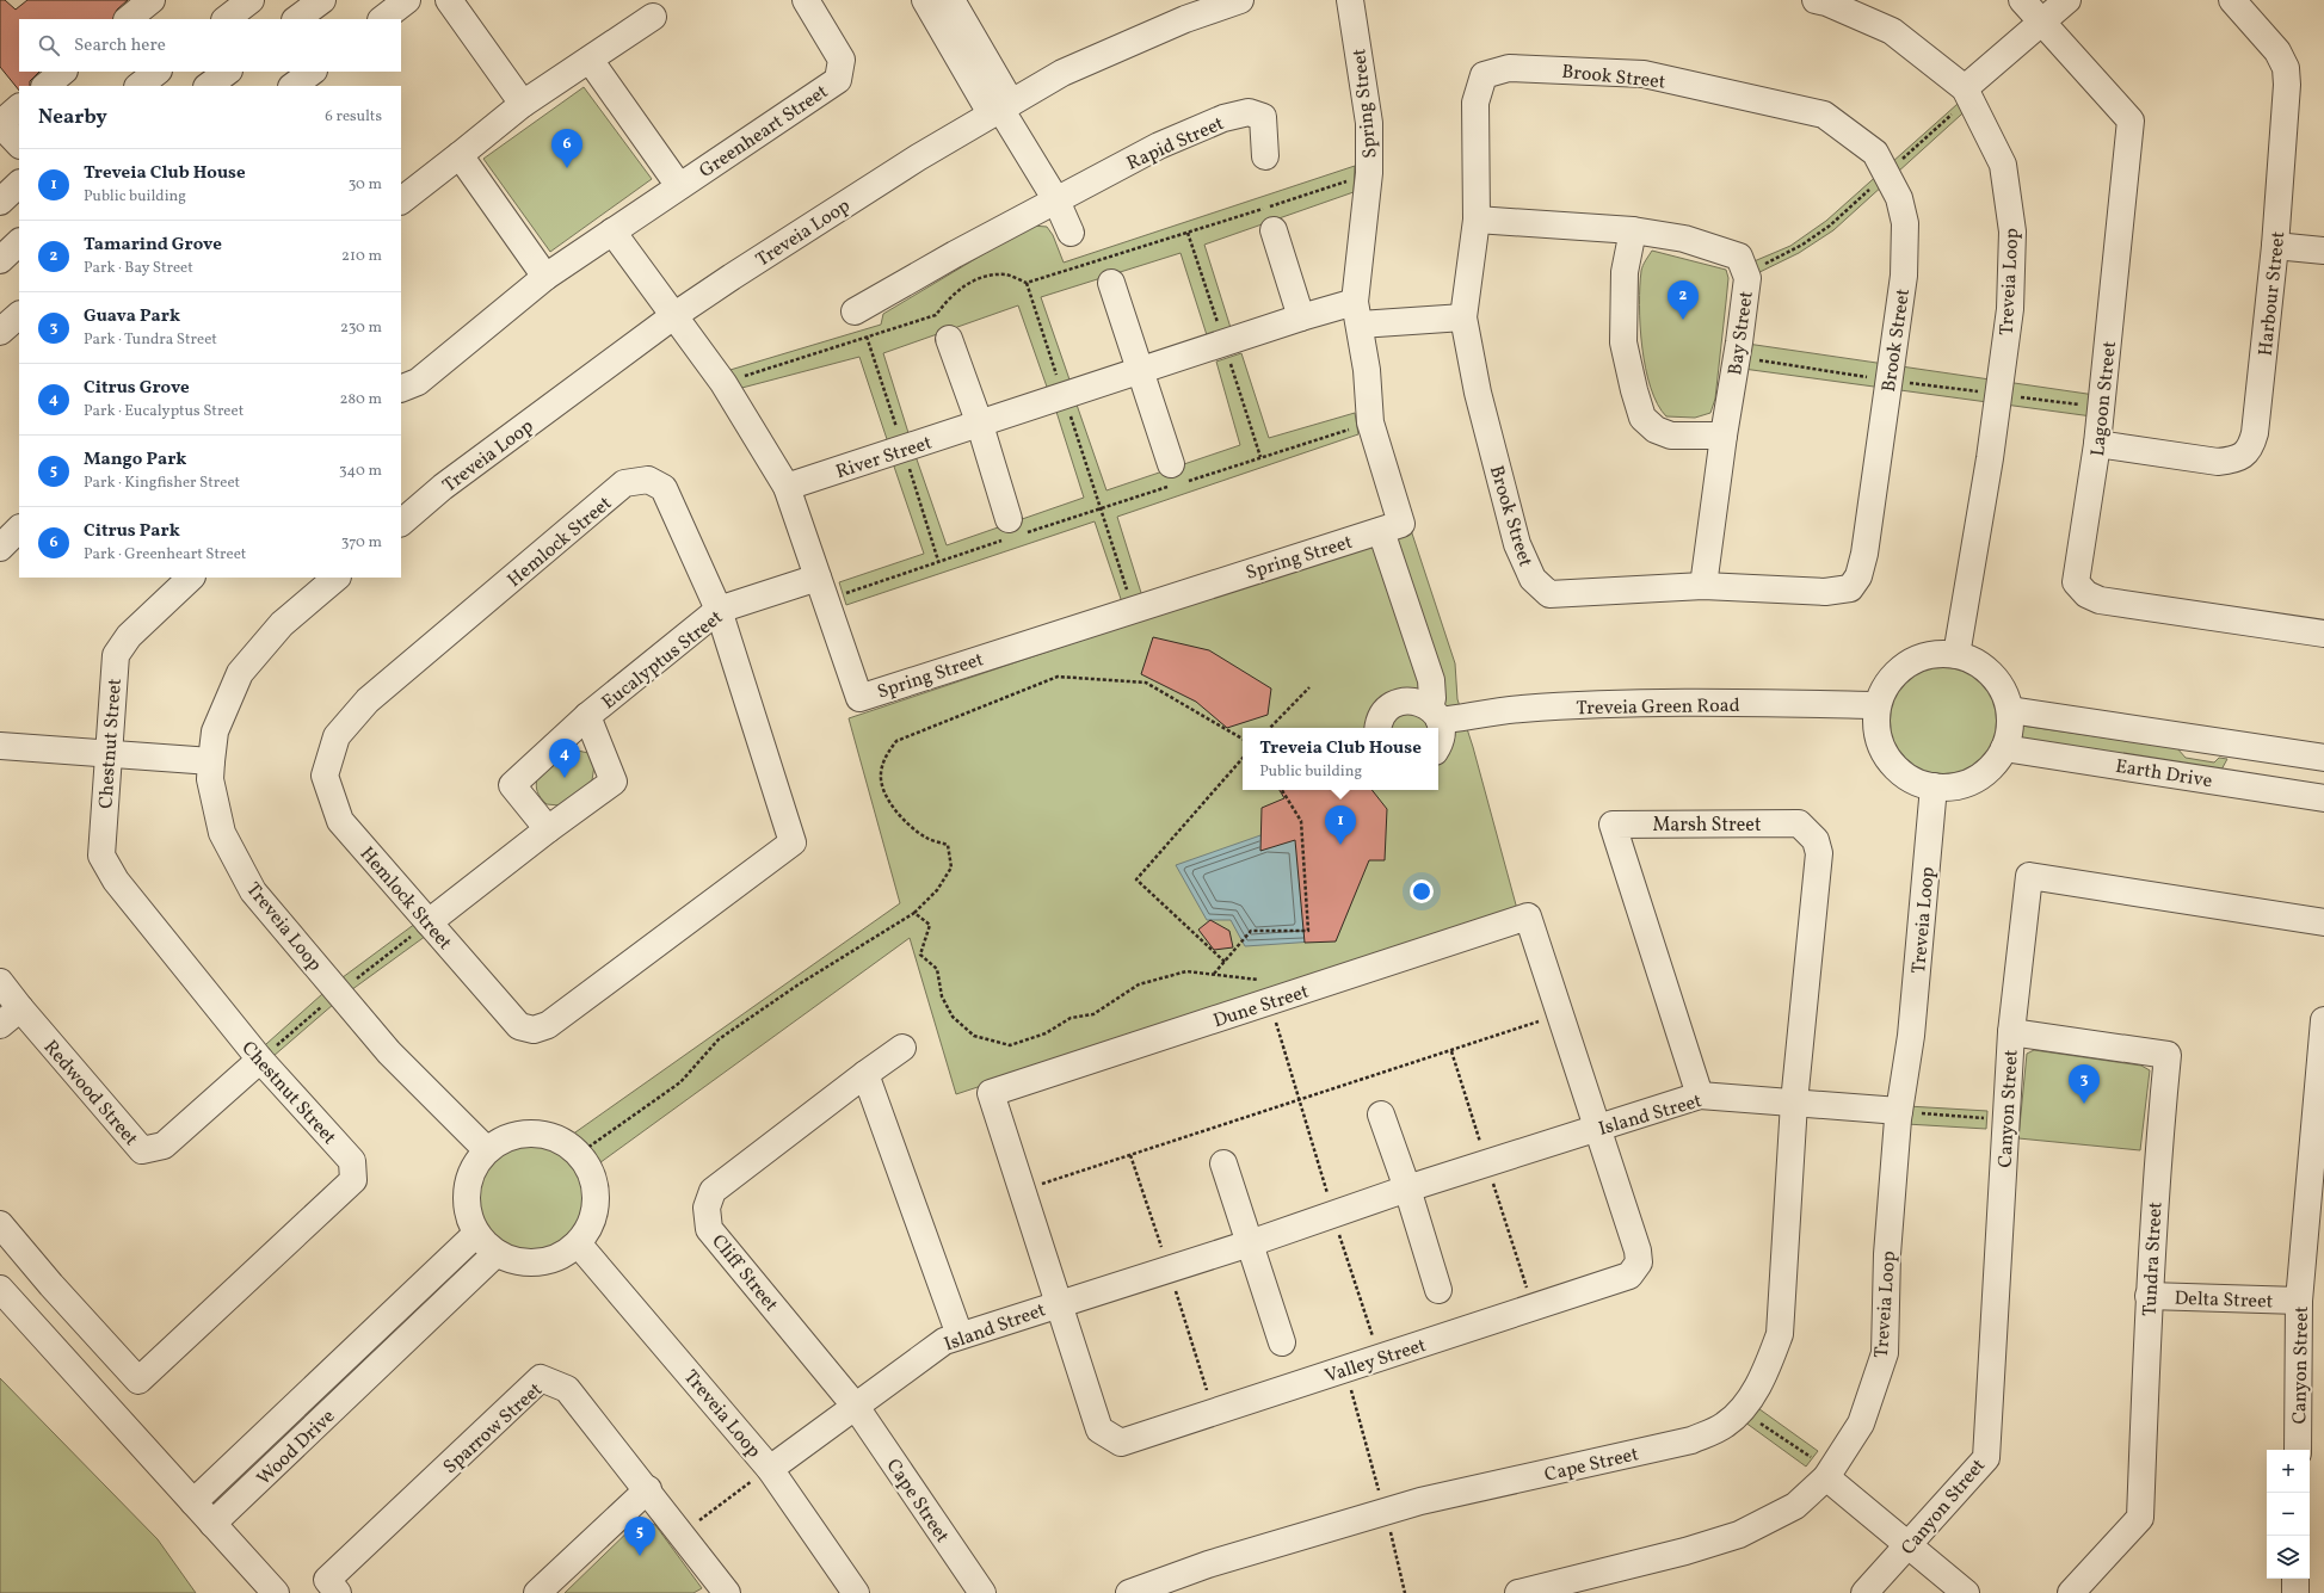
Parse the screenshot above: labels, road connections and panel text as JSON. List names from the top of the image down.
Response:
{
  "streets": {
    "street": [
      "Brook Street",
      "Spring Street",
      "Greenheart Street",
      "Rapid Street",
      "Treveia Loop",
      "Harbour Street",
      "Bay Street",
      "Lagoon Street",
      "River Street",
      "Hemlock Street",
      "Eucalyptus Street",
      "Treveia Green Road",
      "Chestnut Street",
      "Earth Drive",
      "Marsh Street",
      "Dune Street",
      "Redwood Street",
      "Canyon Street",
      "Island Street",
      "Tundra Street",
      "Cliff Street",
      "Delta Street",
      "Valley Street",
      "Sparrow Street",
      "Wood Drive",
      "Cape Street"
    ]
  },
  "crossings": [
    ["Brook Street", "Bay Street"],
    ["Spring Street", "Treveia Loop"],
    ["Spring Street", "River Street"],
    ["Spring Street", "Eucalyptus Street"],
    ["Treveia Loop", "Treveia Green Road"],
    ["Treveia Loop", "Earth Drive"],
    ["Treveia Loop", "Island Street"],
    ["Treveia Loop", "Wood Drive"],
    ["Harbour Street", "Lagoon Street"],
    ["Hemlock Street", "Eucalyptus Street"],
    ["Treveia Green Road", "Earth Drive"],
    ["Chestnut Street", "Redwood Street"],
    ["Marsh Street", "Island Street"],
    ["Marsh Street", "Cape Street"],
    ["Dune Street", "Island Street"],
    ["Dune Street", "Valley Street"],
    ["Canyon Street", "Tundra Street"],
    ["Canyon Street", "Delta Street"],
    ["Island Street", "Cliff Street"],
    ["Island Street", "Valley Street"],
    ["Island Street", "Cape Street"],
    ["Tundra Street", "Delta Street"],
    ["Cliff Street", "Cape Street"]
  ],
  "page": {
    "search": "Search here",
    "heading": ["Nearby", "6 results"],
    "pins": [
      "6",
      "2",
      "4",
      "1",
      "3",
      "5"
    ],
    "list": [
      {
        "mark": "1",
        "name": "Treveia Club House",
        "note": "Public building",
        "value": "30 m"
      },
      {
        "mark": "2",
        "name": "Tamarind Grove",
        "note": "Park · Bay Street",
        "value": "210 m"
      },
      {
        "mark": "3",
        "name": "Guava Park",
        "note": "Park · Tundra Street",
        "value": "230 m"
      },
      {
        "mark": "4",
        "name": "Citrus Grove",
        "note": "Park · Eucalyptus Street",
        "value": "280 m"
      },
      {
        "mark": "5",
        "name": "Mango Park",
        "note": "Park · Kingfisher Street",
        "value": "340 m"
      },
      {
        "mark": "6",
        "name": "Citrus Park",
        "note": "Park · Greenheart Street",
        "value": "370 m"
      }
    ],
    "popup": ["Treveia Club House", "Public building"],
    "map_buttons": ["+", "−"]
  }
}
